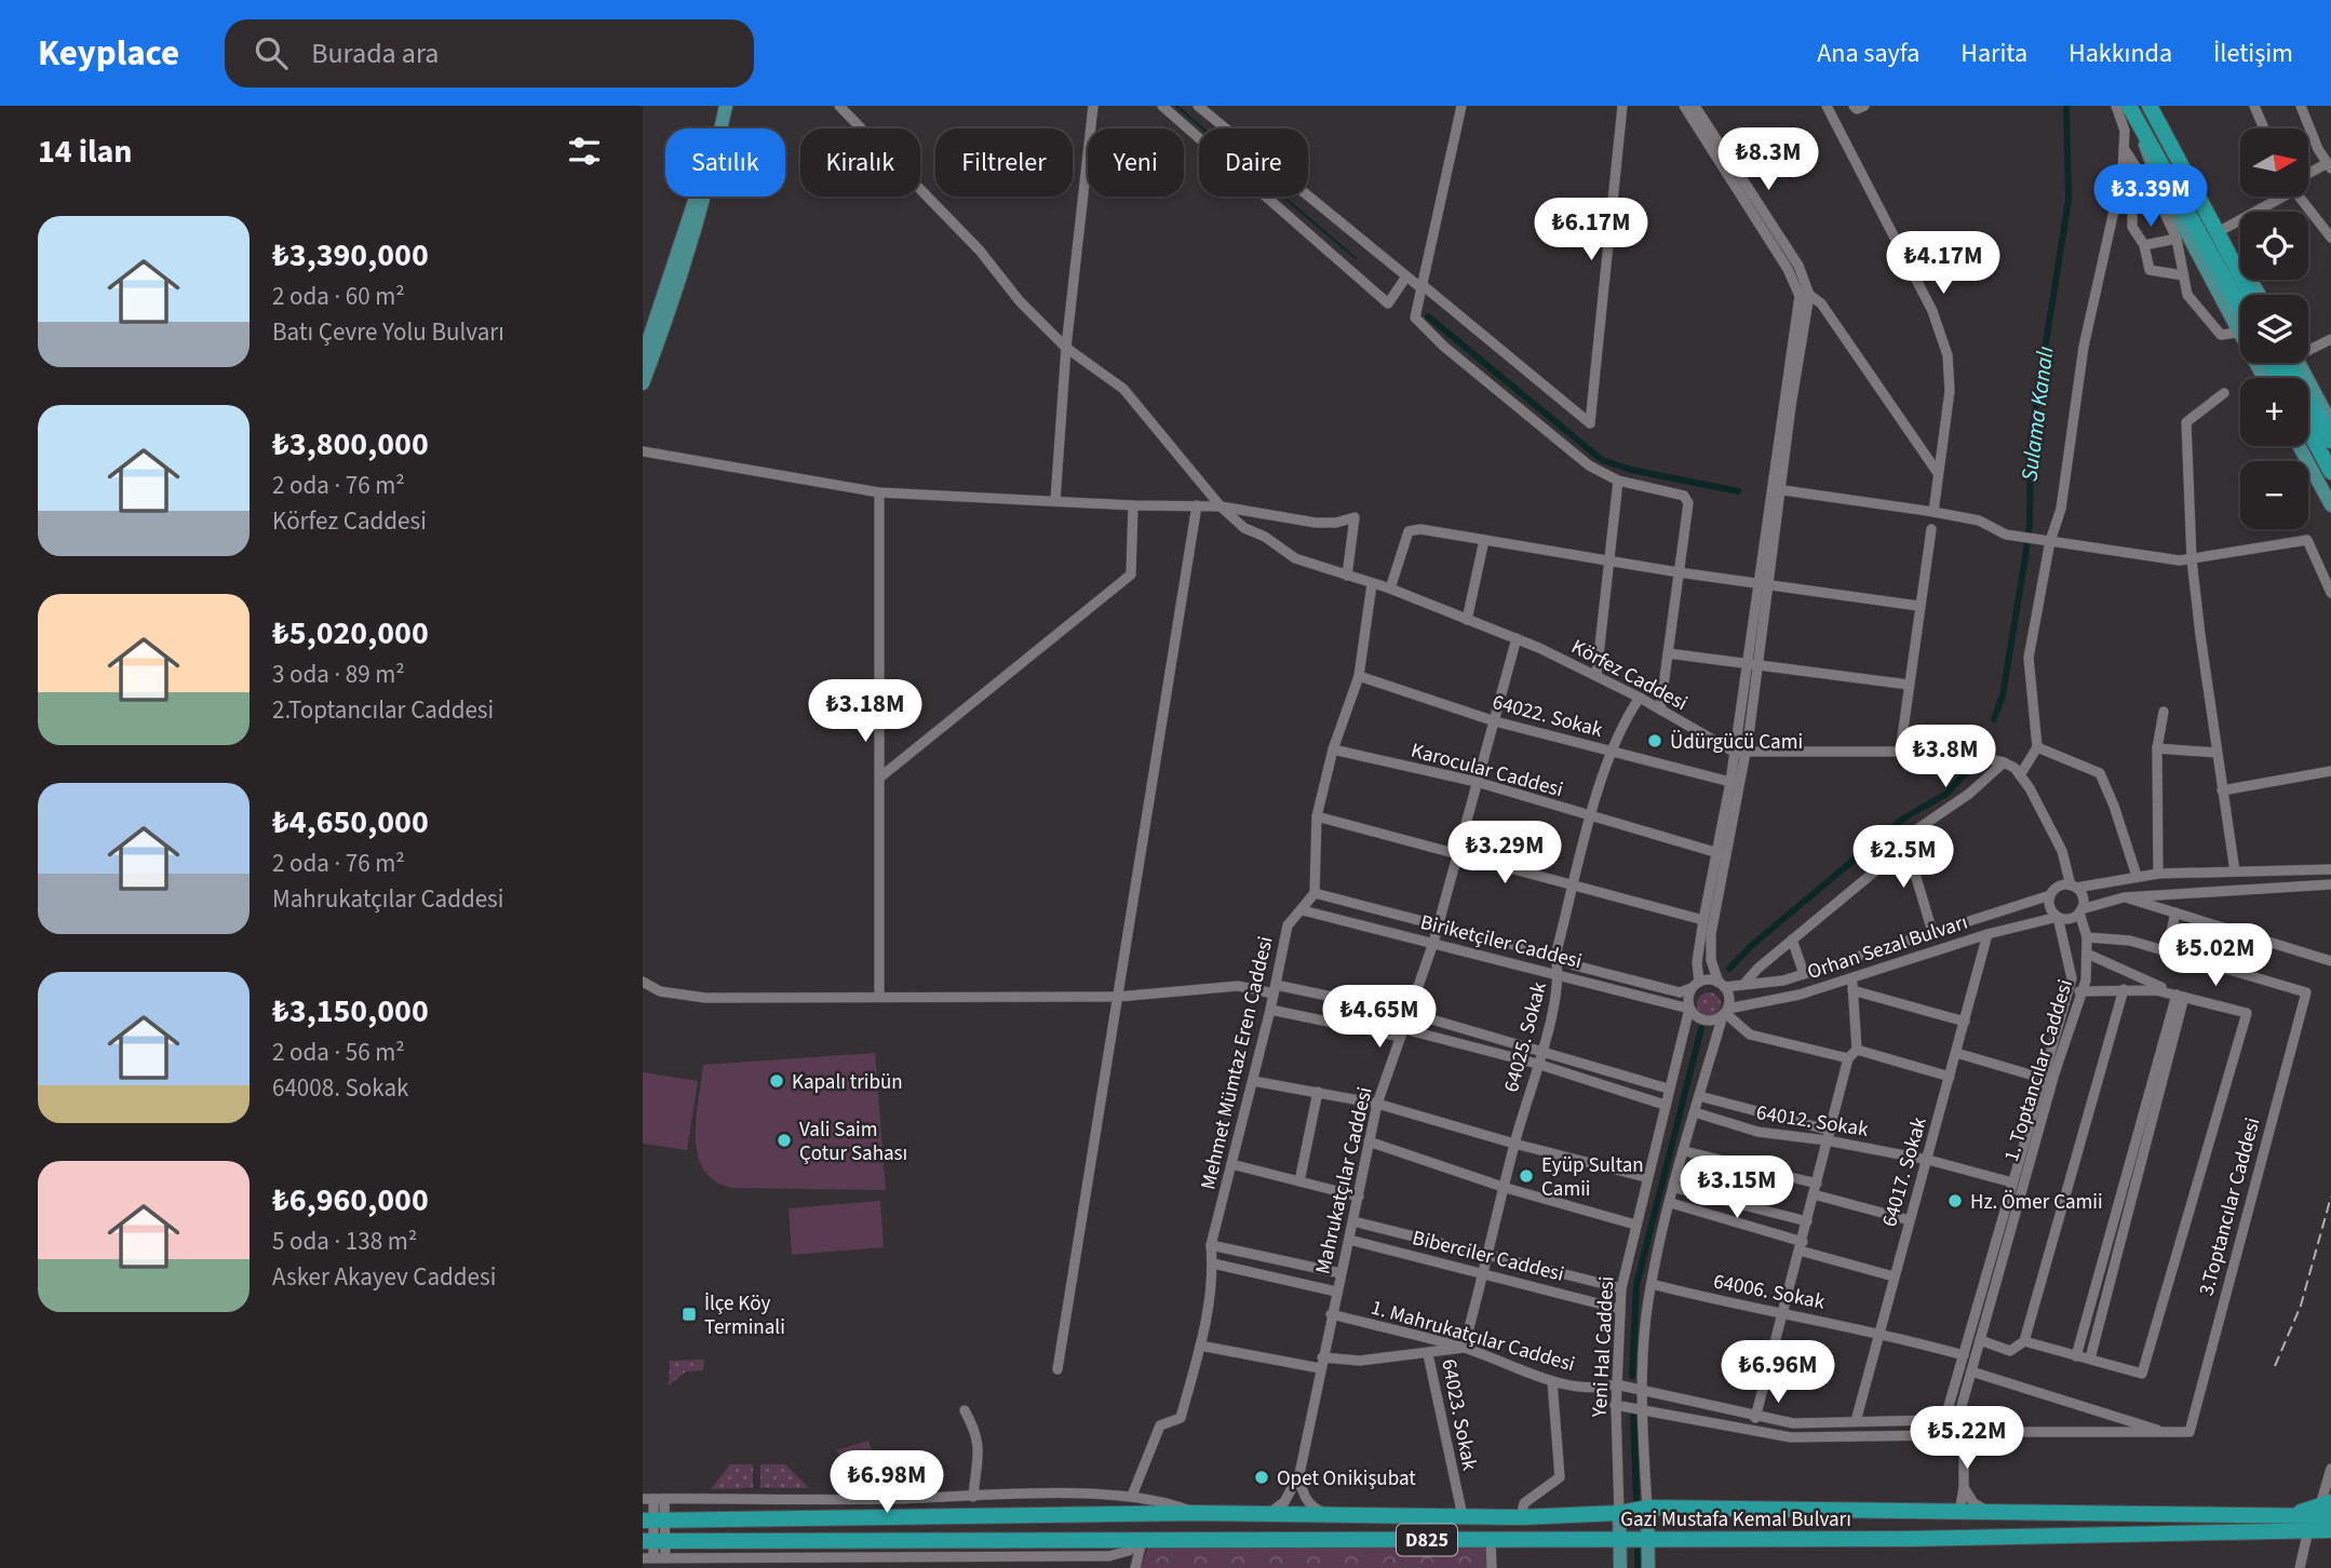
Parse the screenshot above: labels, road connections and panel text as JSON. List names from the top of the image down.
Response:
{
  "streets": {
    "highway": ["Gazi Mustafa Kemal Bulvarı", "D825"],
    "street": [
      "Körfez Caddesi",
      "64022. Sokak",
      "Karocular Caddesi",
      "Biriketçiler Caddesi",
      "Orhan Sezal Bulvarı",
      "64025. Sokak",
      "Mehmet Mümtaz Eren Caddesi",
      "1. Toptancılar Caddesi",
      "64012. Sokak",
      "64017. Sokak",
      "Mahrukatçılar Caddesi",
      "3.Toptancılar Caddesi",
      "Biberciler Caddesi",
      "64006. Sokak",
      "1. Mahrukatçılar Caddesi",
      "Yeni Hal Caddesi",
      "64023. Sokak"
    ]
  },
  "crossings": [
    ["Körfez Caddesi", "Orhan Sezal Bulvarı"],
    ["Körfez Caddesi", "64025. Sokak"],
    ["Körfez Caddesi", "1. Toptancılar Caddesi"],
    ["Körfez Caddesi", "Mahrukatçılar Caddesi"],
    ["64022. Sokak", "64025. Sokak"],
    ["64022. Sokak", "Mahrukatçılar Caddesi"],
    ["Karocular Caddesi", "64025. Sokak"],
    ["Karocular Caddesi", "Mahrukatçılar Caddesi"],
    ["Biriketçiler Caddesi", "Orhan Sezal Bulvarı"],
    ["Biriketçiler Caddesi", "64025. Sokak"],
    ["Biriketçiler Caddesi", "Mehmet Mümtaz Eren Caddesi"],
    ["Biriketçiler Caddesi", "Mahrukatçılar Caddesi"],
    ["Biriketçiler Caddesi", "Yeni Hal Caddesi"],
    ["Orhan Sezal Bulvarı", "1. Toptancılar Caddesi"],
    ["Orhan Sezal Bulvarı", "64017. Sokak"],
    ["Orhan Sezal Bulvarı", "Yeni Hal Caddesi"],
    ["64025. Sokak", "Biberciler Caddesi"],
    ["64025. Sokak", "1. Mahrukatçılar Caddesi"],
    ["64025. Sokak", "64023. Sokak"],
    ["Mehmet Mümtaz Eren Caddesi", "Gazi Mustafa Kemal Bulvarı"],
    ["1. Toptancılar Caddesi", "64012. Sokak"],
    ["1. Toptancılar Caddesi", "64006. Sokak"],
    ["1. Toptancılar Caddesi", "1. Mahrukatçılar Caddesi"],
    ["64012. Sokak", "64017. Sokak"],
    ["64012. Sokak", "Yeni Hal Caddesi"],
    ["64017. Sokak", "64006. Sokak"],
    ["64017. Sokak", "1. Mahrukatçılar Caddesi"],
    ["Mahrukatçılar Caddesi", "Biberciler Caddesi"],
    ["Mahrukatçılar Caddesi", "1. Mahrukatçılar Caddesi"],
    ["Mahrukatçılar Caddesi", "Gazi Mustafa Kemal Bulvarı"],
    ["Biberciler Caddesi", "Yeni Hal Caddesi"],
    ["64006. Sokak", "Yeni Hal Caddesi"],
    ["1. Mahrukatçılar Caddesi", "Yeni Hal Caddesi"],
    ["1. Mahrukatçılar Caddesi", "64023. Sokak"],
    ["Yeni Hal Caddesi", "Gazi Mustafa Kemal Bulvarı"],
    ["64023. Sokak", "Gazi Mustafa Kemal Bulvarı"]
  ],
  "water": ["Sulama Kanalı"],
  "places": {
    "other": [
      "Üdürgücü Cami",
      "Kapalı tribün",
      "Vali Saim Çotur Sahası",
      "Eyüp Sultan Camii",
      "Hz. Ömer Camii",
      "Opet Onikişubat"
    ],
    "transit": ["İlçe Köy Terminali"]
  },
  "north": "right",
  "page": {
    "header": "Keyplace",
    "search": "Burada ara",
    "nav": [
      "Ana sayfa",
      "Harita",
      "Hakkında",
      "İletişim"
    ],
    "heading": "14 ilan",
    "price": [
      "₺8.3M",
      "₺3.39M",
      "₺6.17M",
      "₺4.17M",
      "₺3.18M",
      "₺3.8M",
      "₺3.29M",
      "₺2.5M",
      "₺5.02M",
      "₺4.65M",
      "₺3.15M",
      "₺6.96M",
      "₺5.22M",
      "₺6.98M"
    ],
    "map_buttons": ["+", "−"],
    "chip": [
      "Satılık",
      "Kiralık",
      "Filtreler",
      "Yeni",
      "Daire"
    ],
    "list": [
      {
        "name": "₺3,390,000",
        "note": "2 oda · 60 m² · Batı Çevre Yolu Bulvarı"
      },
      {
        "name": "₺3,800,000",
        "note": "2 oda · 76 m² · Körfez Caddesi"
      },
      {
        "name": "₺5,020,000",
        "note": "3 oda · 89 m² · 2.Toptancılar Caddesi"
      },
      {
        "name": "₺4,650,000",
        "note": "2 oda · 76 m² · Mahrukatçılar Caddesi"
      },
      {
        "name": "₺3,150,000",
        "note": "2 oda · 56 m² · 64008. Sokak"
      },
      {
        "name": "₺6,960,000",
        "note": "5 oda · 138 m² · Asker Akayev Caddesi"
      }
    ]
  }
}
